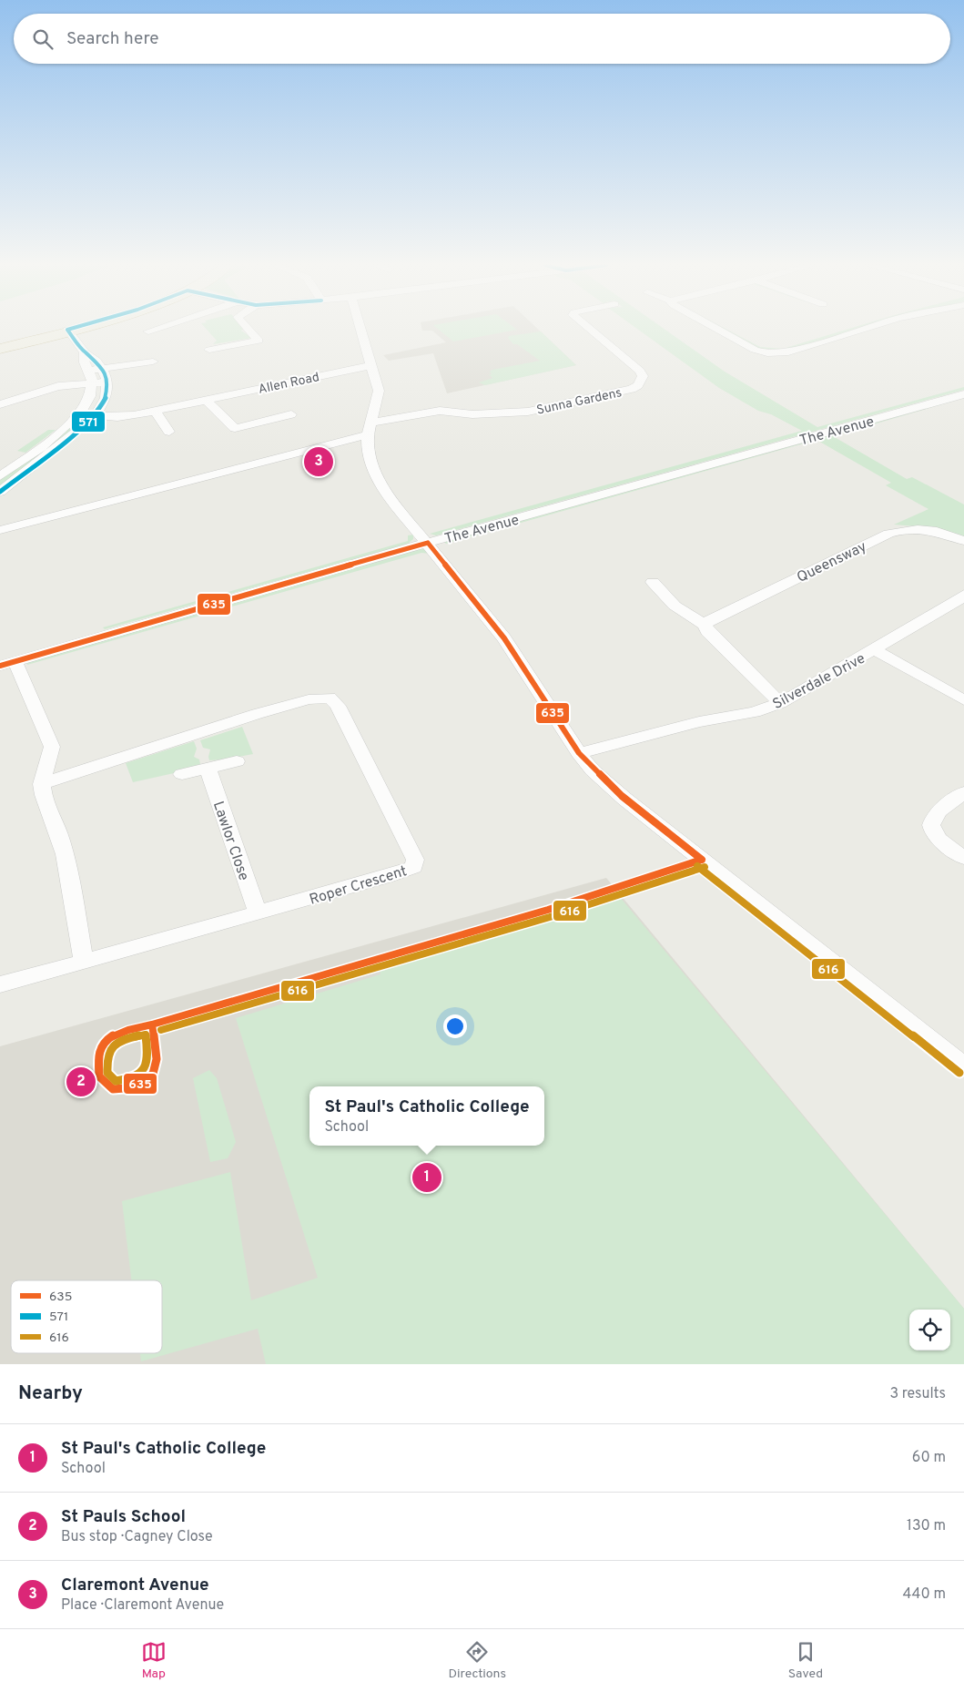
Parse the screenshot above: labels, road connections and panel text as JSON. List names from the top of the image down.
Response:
{
  "streets": {
    "street": [
      "Allen Road",
      "Sunna Gardens",
      "The Avenue",
      "Queensway",
      "Silverdale Drive",
      "Lawlor Close",
      "Roper Crescent"
    ]
  },
  "crossings": [
    ["Lawlor Close", "Roper Crescent"]
  ],
  "lines": ["transit line 571", "transit line 635", "transit line 616"],
  "legend": ["635", "571", "616"],
  "page": {
    "search": "Search here",
    "pins": ["3", "2", "1"],
    "popup": ["St Paul's Catholic College", "School"],
    "heading": ["Nearby", "3 results"],
    "list": [
      {
        "mark": "1",
        "name": "St Paul's Catholic College",
        "note": "School",
        "value": "60 m"
      },
      {
        "mark": "2",
        "name": "St Pauls School",
        "note": "Bus stop · Cagney Close",
        "value": "130 m"
      },
      {
        "mark": "3",
        "name": "Claremont Avenue",
        "note": "Place · Claremont Avenue",
        "value": "440 m"
      }
    ],
    "nav": ["Map", "Directions", "Saved"]
  }
}
